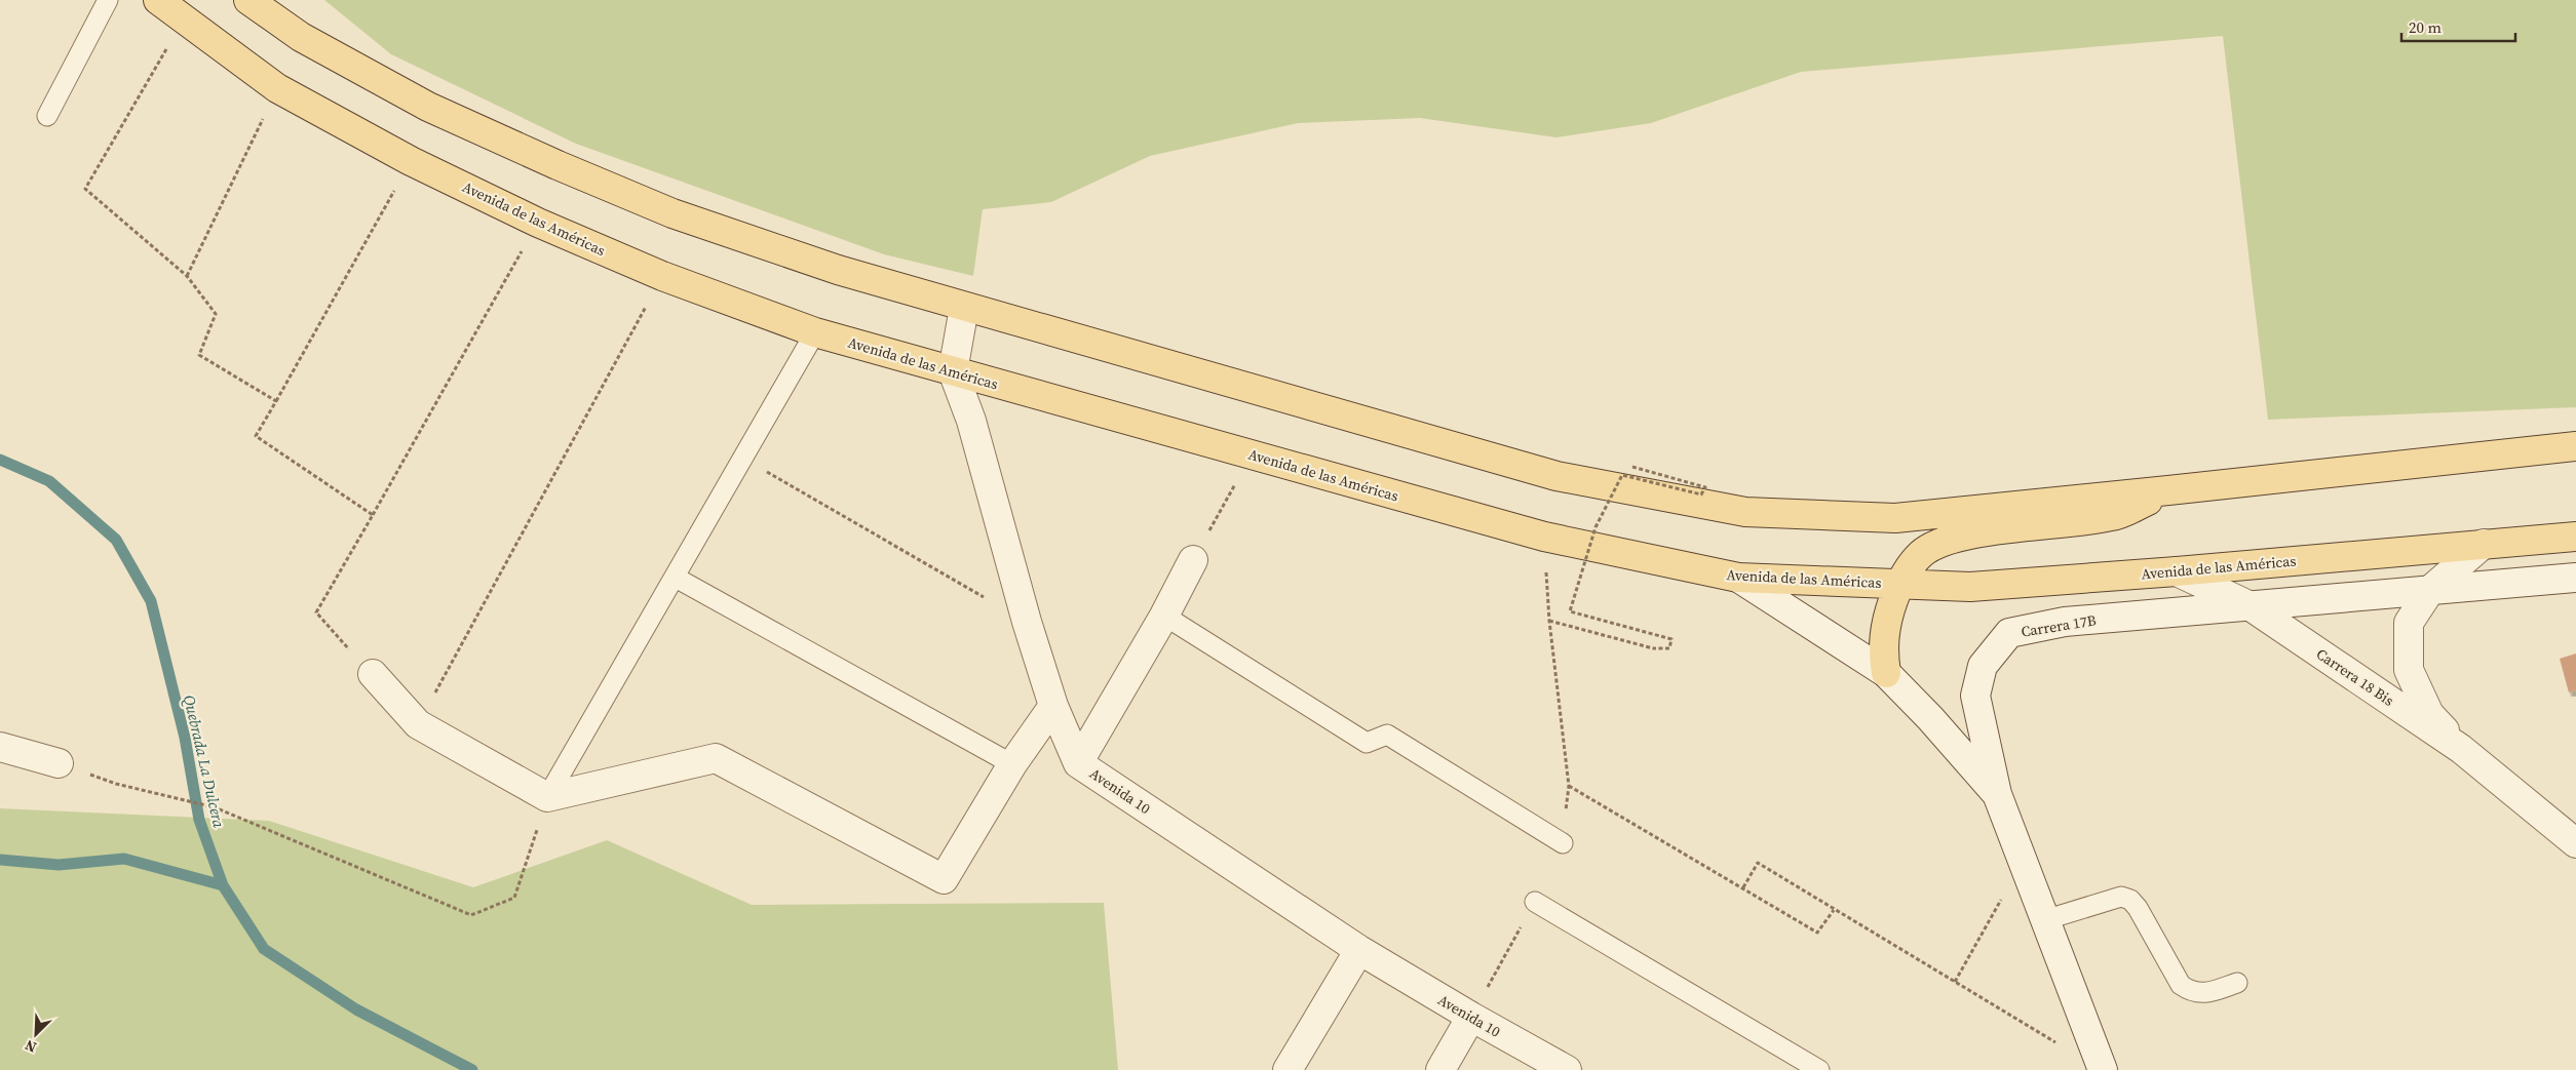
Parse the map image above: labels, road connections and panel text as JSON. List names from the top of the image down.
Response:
{
  "streets": {
    "main road": ["Avenida de las Américas"],
    "street": ["Carrera 17B", "Carrera 18 Bis", "Avenida 10"]
  },
  "crossings": [
    ["Avenida de las Américas", "Carrera 17B"],
    ["Avenida de las Américas", "Carrera 18 Bis"],
    ["Avenida de las Américas", "Avenida 10"],
    ["Carrera 17B", "Carrera 18 Bis"]
  ],
  "water": ["Quebrada La Dulcera"],
  "scale_bar": "20 m",
  "north": "bottom left"
}
